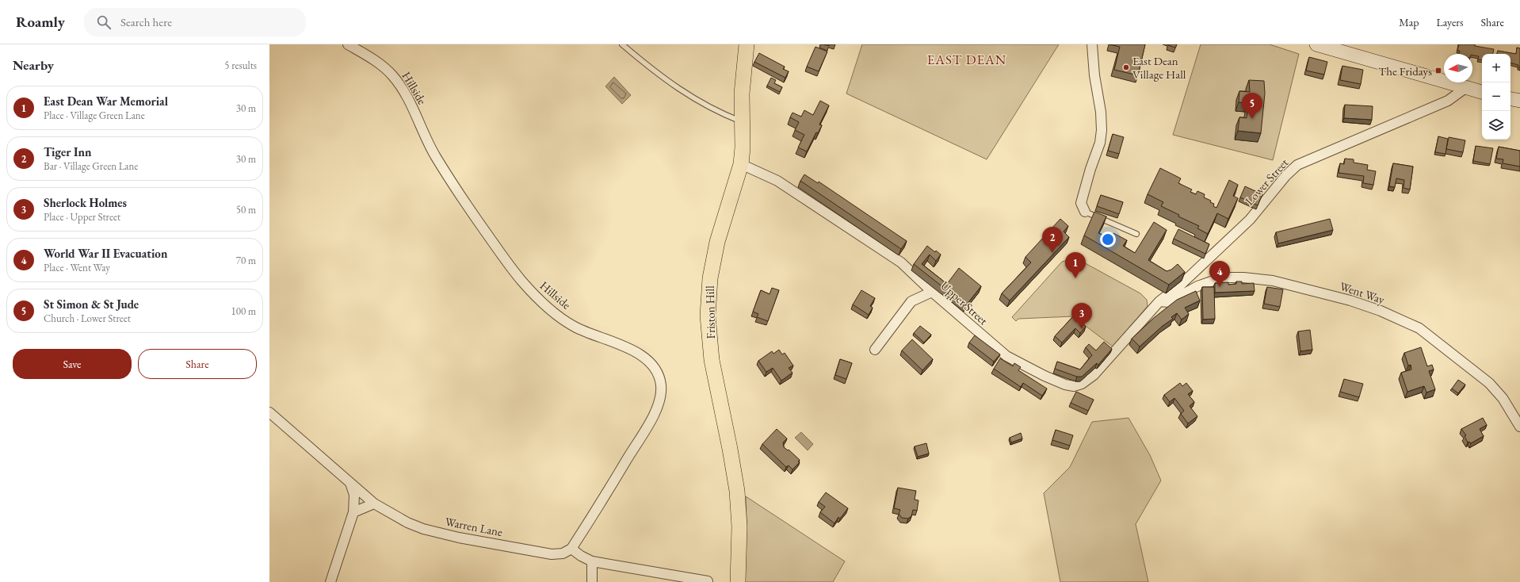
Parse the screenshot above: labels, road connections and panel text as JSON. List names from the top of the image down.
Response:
{
  "streets": {
    "main road": ["Friston Hill"],
    "street": [
      "Hillside",
      "Lower Street",
      "Went Way",
      "Upper Street",
      "Warren Lane"
    ]
  },
  "crossings": [
    ["Hillside", "Warren Lane"],
    ["Lower Street", "Went Way"],
    ["Lower Street", "Upper Street"],
    ["Went Way", "Upper Street"],
    ["Upper Street", "Friston Hill"]
  ],
  "districts": ["EAST DEAN"],
  "places": {
    "other": ["East Dean Village Hall"],
    "transit": ["The Fridays"]
  },
  "north": "left",
  "page": {
    "header": "Roamly",
    "search": "Search here",
    "nav": ["Map", "Layers", "Share"],
    "heading": ["Nearby", "5 results"],
    "map_buttons": ["+", "−"],
    "list": [
      {
        "mark": "1",
        "name": "East Dean War Memorial",
        "note": "Place · Village Green Lane",
        "value": "30 m"
      },
      {
        "mark": "2",
        "name": "Tiger Inn",
        "note": "Bar · Village Green Lane",
        "value": "30 m"
      },
      {
        "mark": "3",
        "name": "Sherlock Holmes",
        "note": "Place · Upper Street",
        "value": "50 m"
      },
      {
        "mark": "4",
        "name": "World War II Evacuation",
        "note": "Place · Went Way",
        "value": "70 m"
      },
      {
        "mark": "5",
        "name": "St Simon & St Jude",
        "note": "Church · Lower Street",
        "value": "100 m"
      }
    ],
    "pins": [
      "5",
      "2",
      "1",
      "4",
      "3"
    ],
    "buttons": ["Save", "Share"]
  }
}
